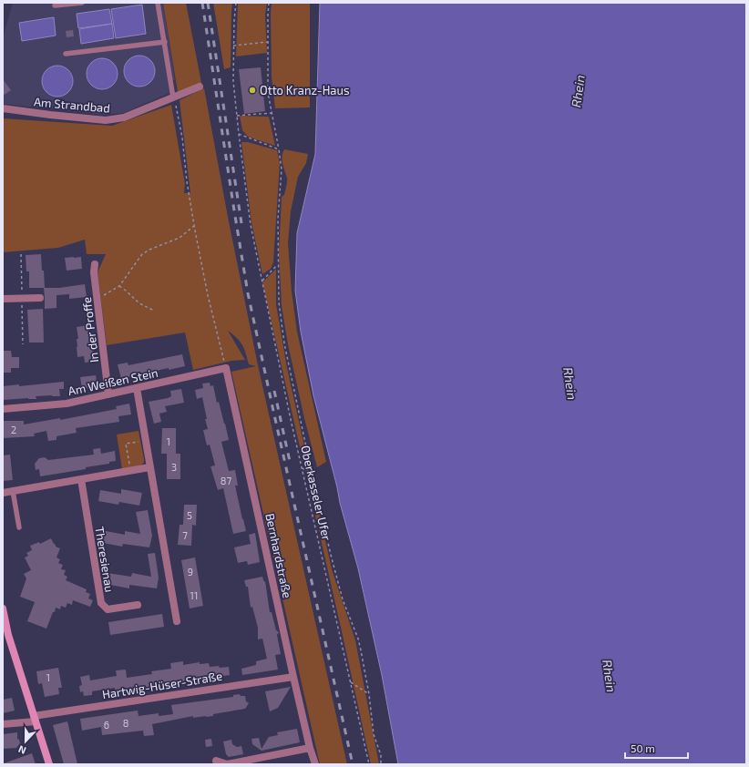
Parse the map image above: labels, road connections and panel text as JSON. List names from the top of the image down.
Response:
{
  "streets": {
    "street": [
      "Am Strandbad",
      "In der Proffe",
      "Am Weißen Stein",
      "Bernhardstraße",
      "Theresienau",
      "Hartwig-Hüser-Straße"
    ],
    "path": ["Oberkasseler Ufer"]
  },
  "crossings": [
    ["In der Proffe", "Am Weißen Stein"],
    ["Am Weißen Stein", "Bernhardstraße"],
    ["Bernhardstraße", "Hartwig-Hüser-Straße"]
  ],
  "water": ["Rhein"],
  "places": ["Otto Kranz-Haus"],
  "house_numbers": [
    "2",
    "1",
    "3",
    "87",
    "5",
    "7",
    "9",
    "11",
    "1",
    "8",
    "6"
  ],
  "scale_bar": "50 m",
  "north": "bottom"
}
